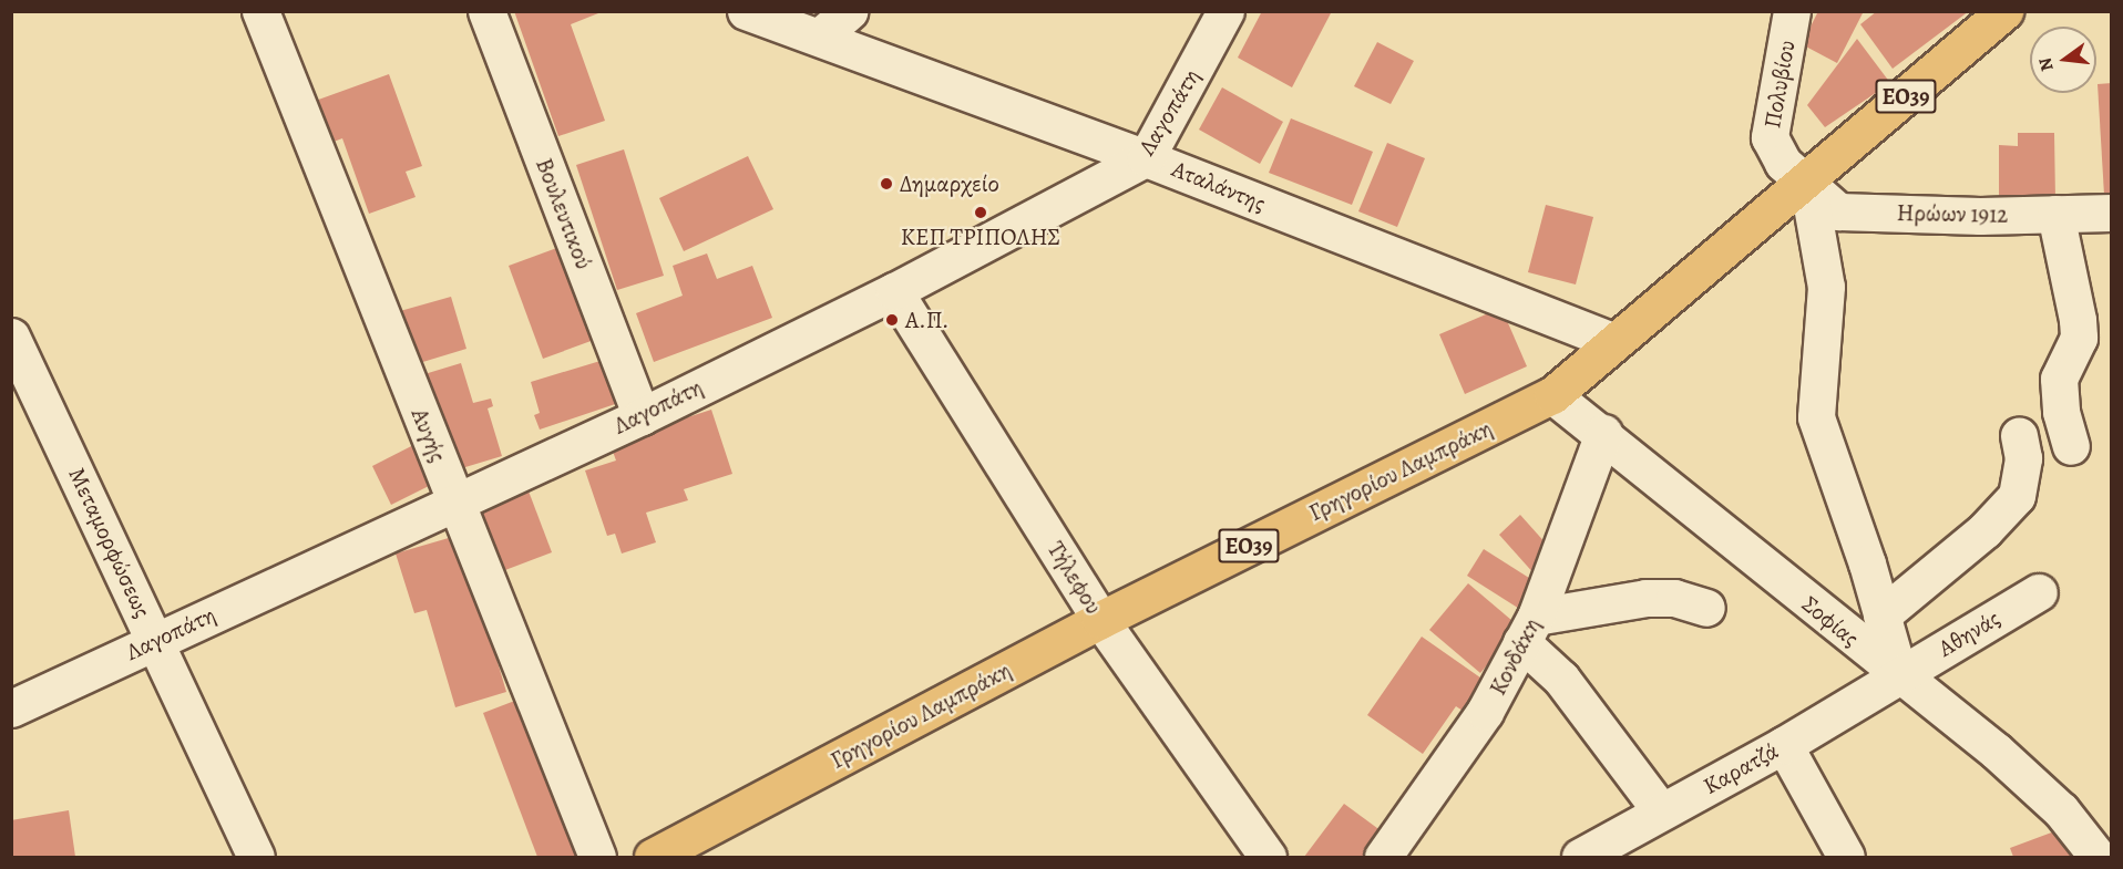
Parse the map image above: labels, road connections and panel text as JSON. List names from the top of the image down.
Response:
{
  "streets": {
    "main road": ["ΕΟ39", "Γρηγορίου Λαμπράκη"],
    "street": [
      "Πολυβίου",
      "Λαγοπάτη",
      "Αταλάντης",
      "Βουλευτικού",
      "Ηρώων 1912",
      "Αυγής",
      "Μεταμορφώσεως",
      "Τήλεφου",
      "Σοφίας",
      "Αθηνάς",
      "Κονδάκη",
      "Καρατζά"
    ]
  },
  "crossings": [
    ["Πολυβίου", "Ηρώων 1912"],
    ["Πολυβίου", "Γρηγορίου Λαμπράκη"],
    ["Λαγοπάτη", "Αταλάντης"],
    ["Λαγοπάτη", "Βουλευτικού"],
    ["Λαγοπάτη", "Αυγής"],
    ["Λαγοπάτη", "Μεταμορφώσεως"],
    ["Λαγοπάτη", "Τήλεφου"],
    ["Αταλάντης", "Γρηγορίου Λαμπράκη"],
    ["Ηρώων 1912", "Γρηγορίου Λαμπράκη"],
    ["Γρηγορίου Λαμπράκη", "Τήλεφου"],
    ["Γρηγορίου Λαμπράκη", "Σοφίας"],
    ["Σοφίας", "Αθηνάς"],
    ["Σοφίας", "Κονδάκη"],
    ["Σοφίας", "Καρατζά"],
    ["Αθηνάς", "Καρατζά"]
  ],
  "places": ["Δημαρχείο", "ΚΕΠ ΤΡΙΠΟΛΗΣ", "Α.Π."],
  "north": "left"
}
